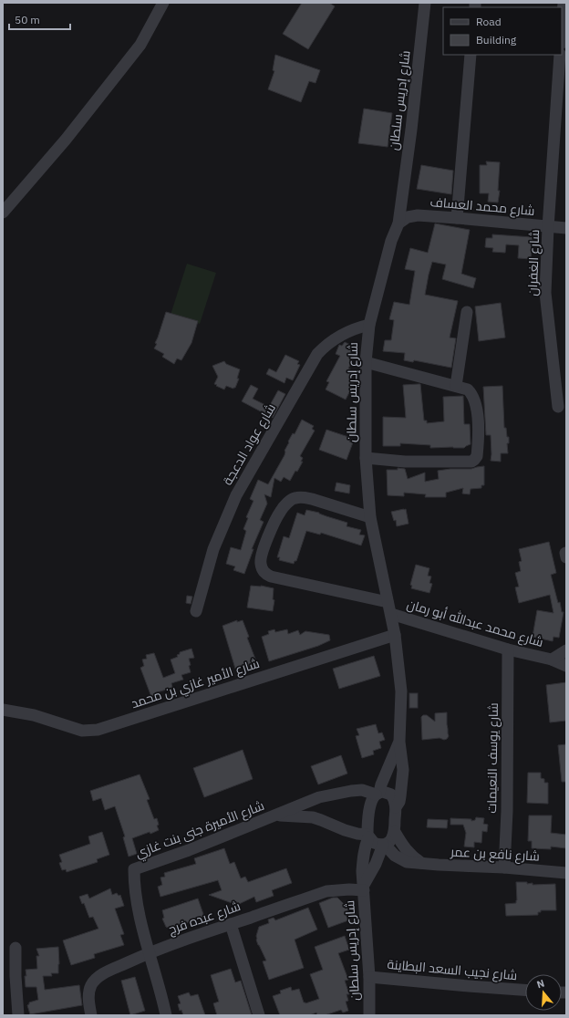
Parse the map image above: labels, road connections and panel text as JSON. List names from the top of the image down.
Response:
{
  "streets": {
    "street": [
      "شارع إدريس سلطان",
      "شارع محمد العساف",
      "شارع الغفران",
      "شارع عواد الدعجة",
      "شارع محمد عبدالله أبو رمان",
      "شارع الأمير غازي بن محمد",
      "شارع يوسف النعيمات",
      "شارع الأميرة جنى بنت غازي",
      "شارع نافع بن عمر",
      "شارع عبده فرج",
      "شارع نجيب السعد البطاينة"
    ]
  },
  "crossings": [
    ["شارع إدريس سلطان", "شارع محمد العساف"],
    ["شارع إدريس سلطان", "شارع عواد الدعجة"],
    ["شارع إدريس سلطان", "شارع محمد عبدالله أبو رمان"],
    ["شارع إدريس سلطان", "شارع الأمير غازي بن محمد"],
    ["شارع إدريس سلطان", "شارع الأميرة جنى بنت غازي"],
    ["شارع إدريس سلطان", "شارع نافع بن عمر"],
    ["شارع إدريس سلطان", "شارع عبده فرج"],
    ["شارع إدريس سلطان", "شارع نجيب السعد البطاينة"],
    ["شارع محمد العساف", "شارع الغفران"],
    ["شارع محمد عبدالله أبو رمان", "شارع يوسف النعيمات"],
    ["شارع يوسف النعيمات", "شارع نافع بن عمر"],
    ["شارع الأميرة جنى بنت غازي", "شارع نافع بن عمر"],
    ["شارع الأميرة جنى بنت غازي", "شارع عبده فرج"]
  ],
  "legend": ["Road", "Building"],
  "scale_bar": "50 m",
  "north": "top"
}
